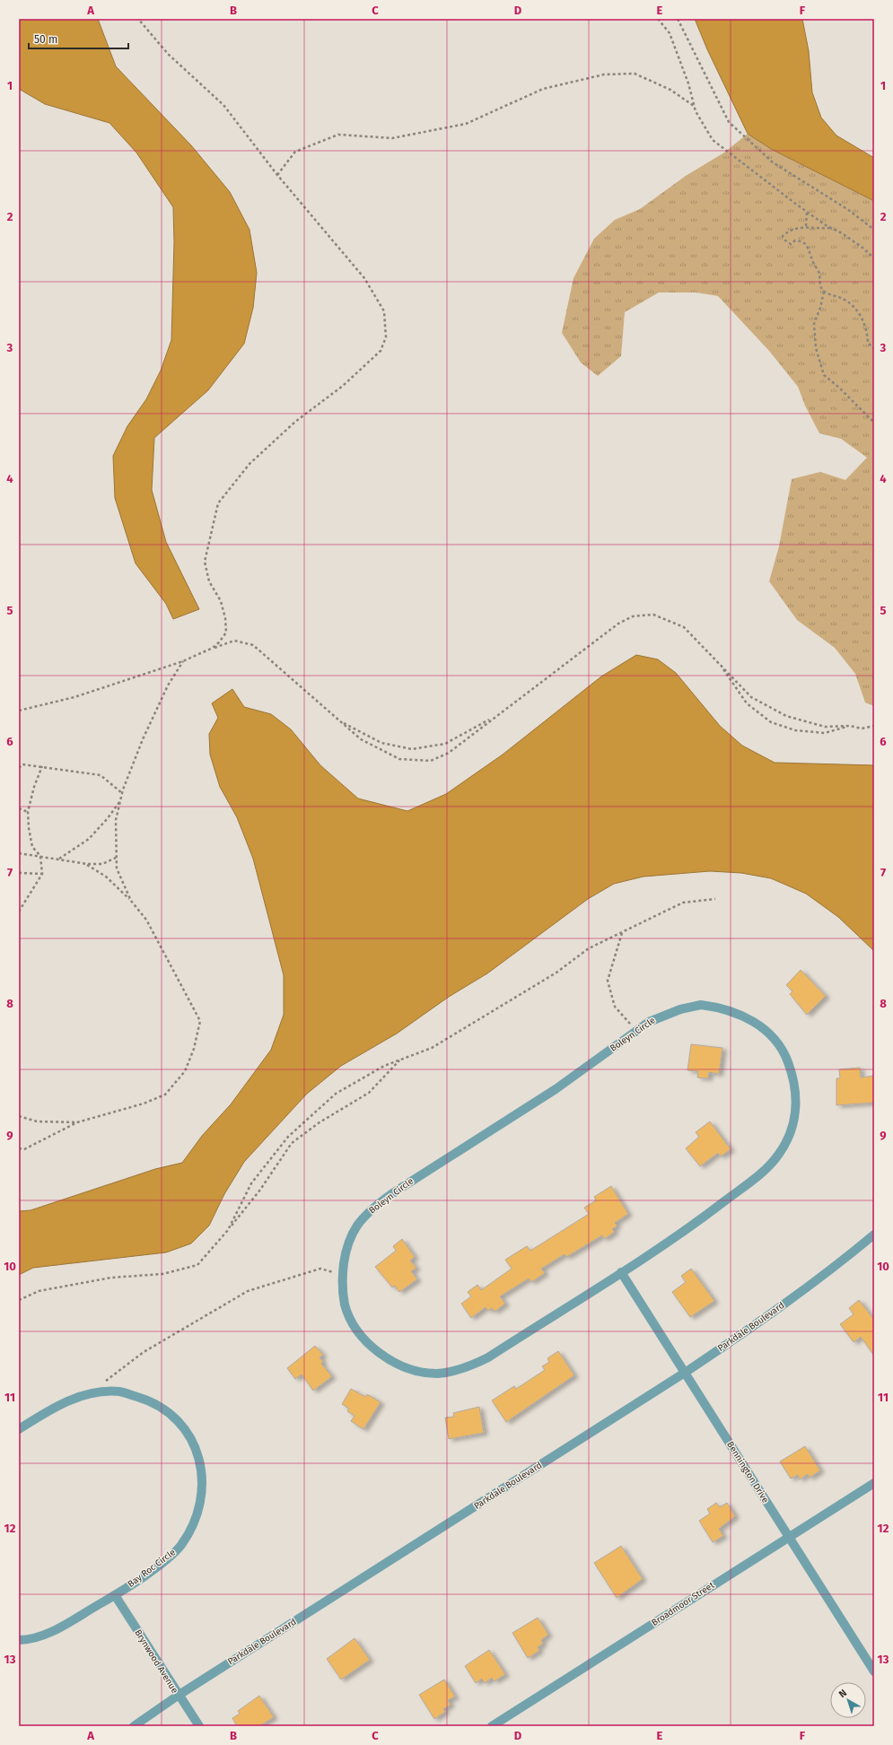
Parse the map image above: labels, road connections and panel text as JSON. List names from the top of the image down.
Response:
{
  "streets": {
    "street": [
      "Boleyn Circle",
      "Parkdale Boulevard",
      "Bennington Drive",
      "Bay Roc Circle",
      "Broadmoor Street",
      "Brynwood Avenue"
    ]
  },
  "crossings": [
    ["Boleyn Circle", "Bennington Drive"],
    ["Parkdale Boulevard", "Bennington Drive"],
    ["Parkdale Boulevard", "Brynwood Avenue"],
    ["Bennington Drive", "Broadmoor Street"],
    ["Bay Roc Circle", "Brynwood Avenue"]
  ],
  "scale_bar": "50 m",
  "north": "top left",
  "grid": {
    "columns": [
      "A",
      "B",
      "C",
      "D",
      "E",
      "F"
    ],
    "rows": [
      "1",
      "2",
      "3",
      "4",
      "5",
      "6",
      "7",
      "8",
      "9",
      "10",
      "11",
      "12",
      "13"
    ]
  }
}
